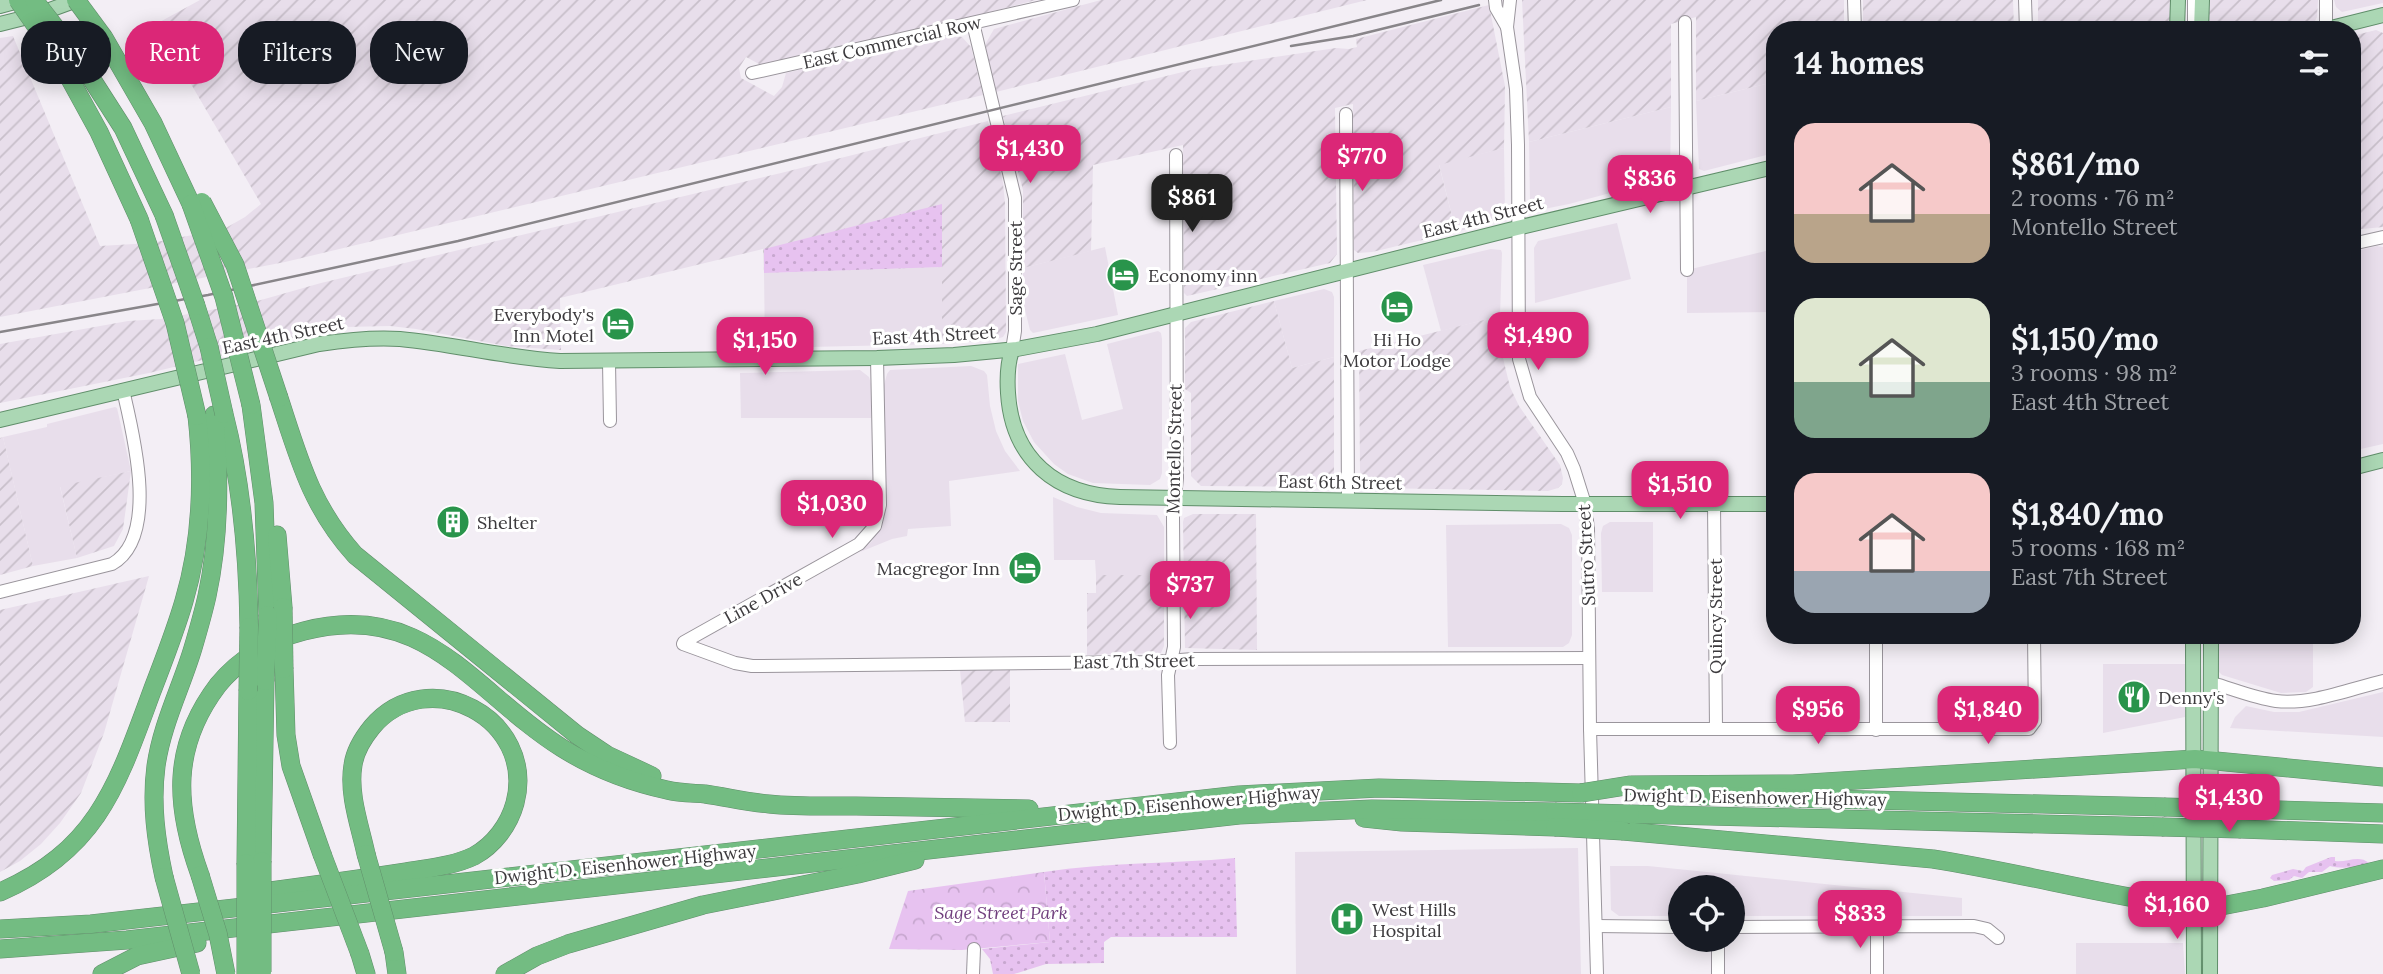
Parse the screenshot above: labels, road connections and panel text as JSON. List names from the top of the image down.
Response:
{
  "streets": {
    "highway": ["Dwight D. Eisenhower Highway"],
    "main road": ["East 4th Street", "East 6th Street"],
    "street": [
      "East Commercial Row",
      "Sage Street",
      "Montello Street",
      "Sutro Street",
      "Line Drive",
      "Quincy Street",
      "East 7th Street"
    ]
  },
  "crossings": [
    ["East Commercial Row", "Sage Street"],
    ["East 4th Street", "Sage Street"],
    ["East 4th Street", "Montello Street"],
    ["East 4th Street", "East 6th Street"],
    ["East 4th Street", "Sutro Street"],
    ["East 4th Street", "Line Drive"],
    ["Sage Street", "East 6th Street"],
    ["Montello Street", "East 6th Street"],
    ["Montello Street", "East 7th Street"],
    ["East 6th Street", "Sutro Street"],
    ["East 6th Street", "Quincy Street"],
    ["Sutro Street", "East 7th Street"],
    ["Line Drive", "East 7th Street"]
  ],
  "parks": ["Sage Street Park"],
  "places": {
    "hotel": [
      "Economy inn",
      "Hi Ho Motor Lodge",
      "Everybody's Inn Motel",
      "Macgregor Inn"
    ],
    "building": ["Shelter"],
    "restaurant": ["Denny's"],
    "hospital": ["West Hills Hospital"]
  },
  "page": {
    "chip": [
      "Buy",
      "Rent",
      "Filters",
      "New"
    ],
    "heading": "14 homes",
    "list": [
      {
        "name": "$861/mo",
        "note": "2 rooms · 76 m² · Montello Street"
      },
      {
        "name": "$1,150/mo",
        "note": "3 rooms · 98 m² · East 4th Street"
      },
      {
        "name": "$1,840/mo",
        "note": "5 rooms · 168 m² · East 7th Street"
      }
    ],
    "price": [
      "$1,430",
      "$770",
      "$836",
      "$861",
      "$1,490",
      "$1,150",
      "$1,510",
      "$1,030",
      "$737",
      "$956",
      "$1,840",
      "$1,430",
      "$1,160",
      "$833"
    ]
  }
}
